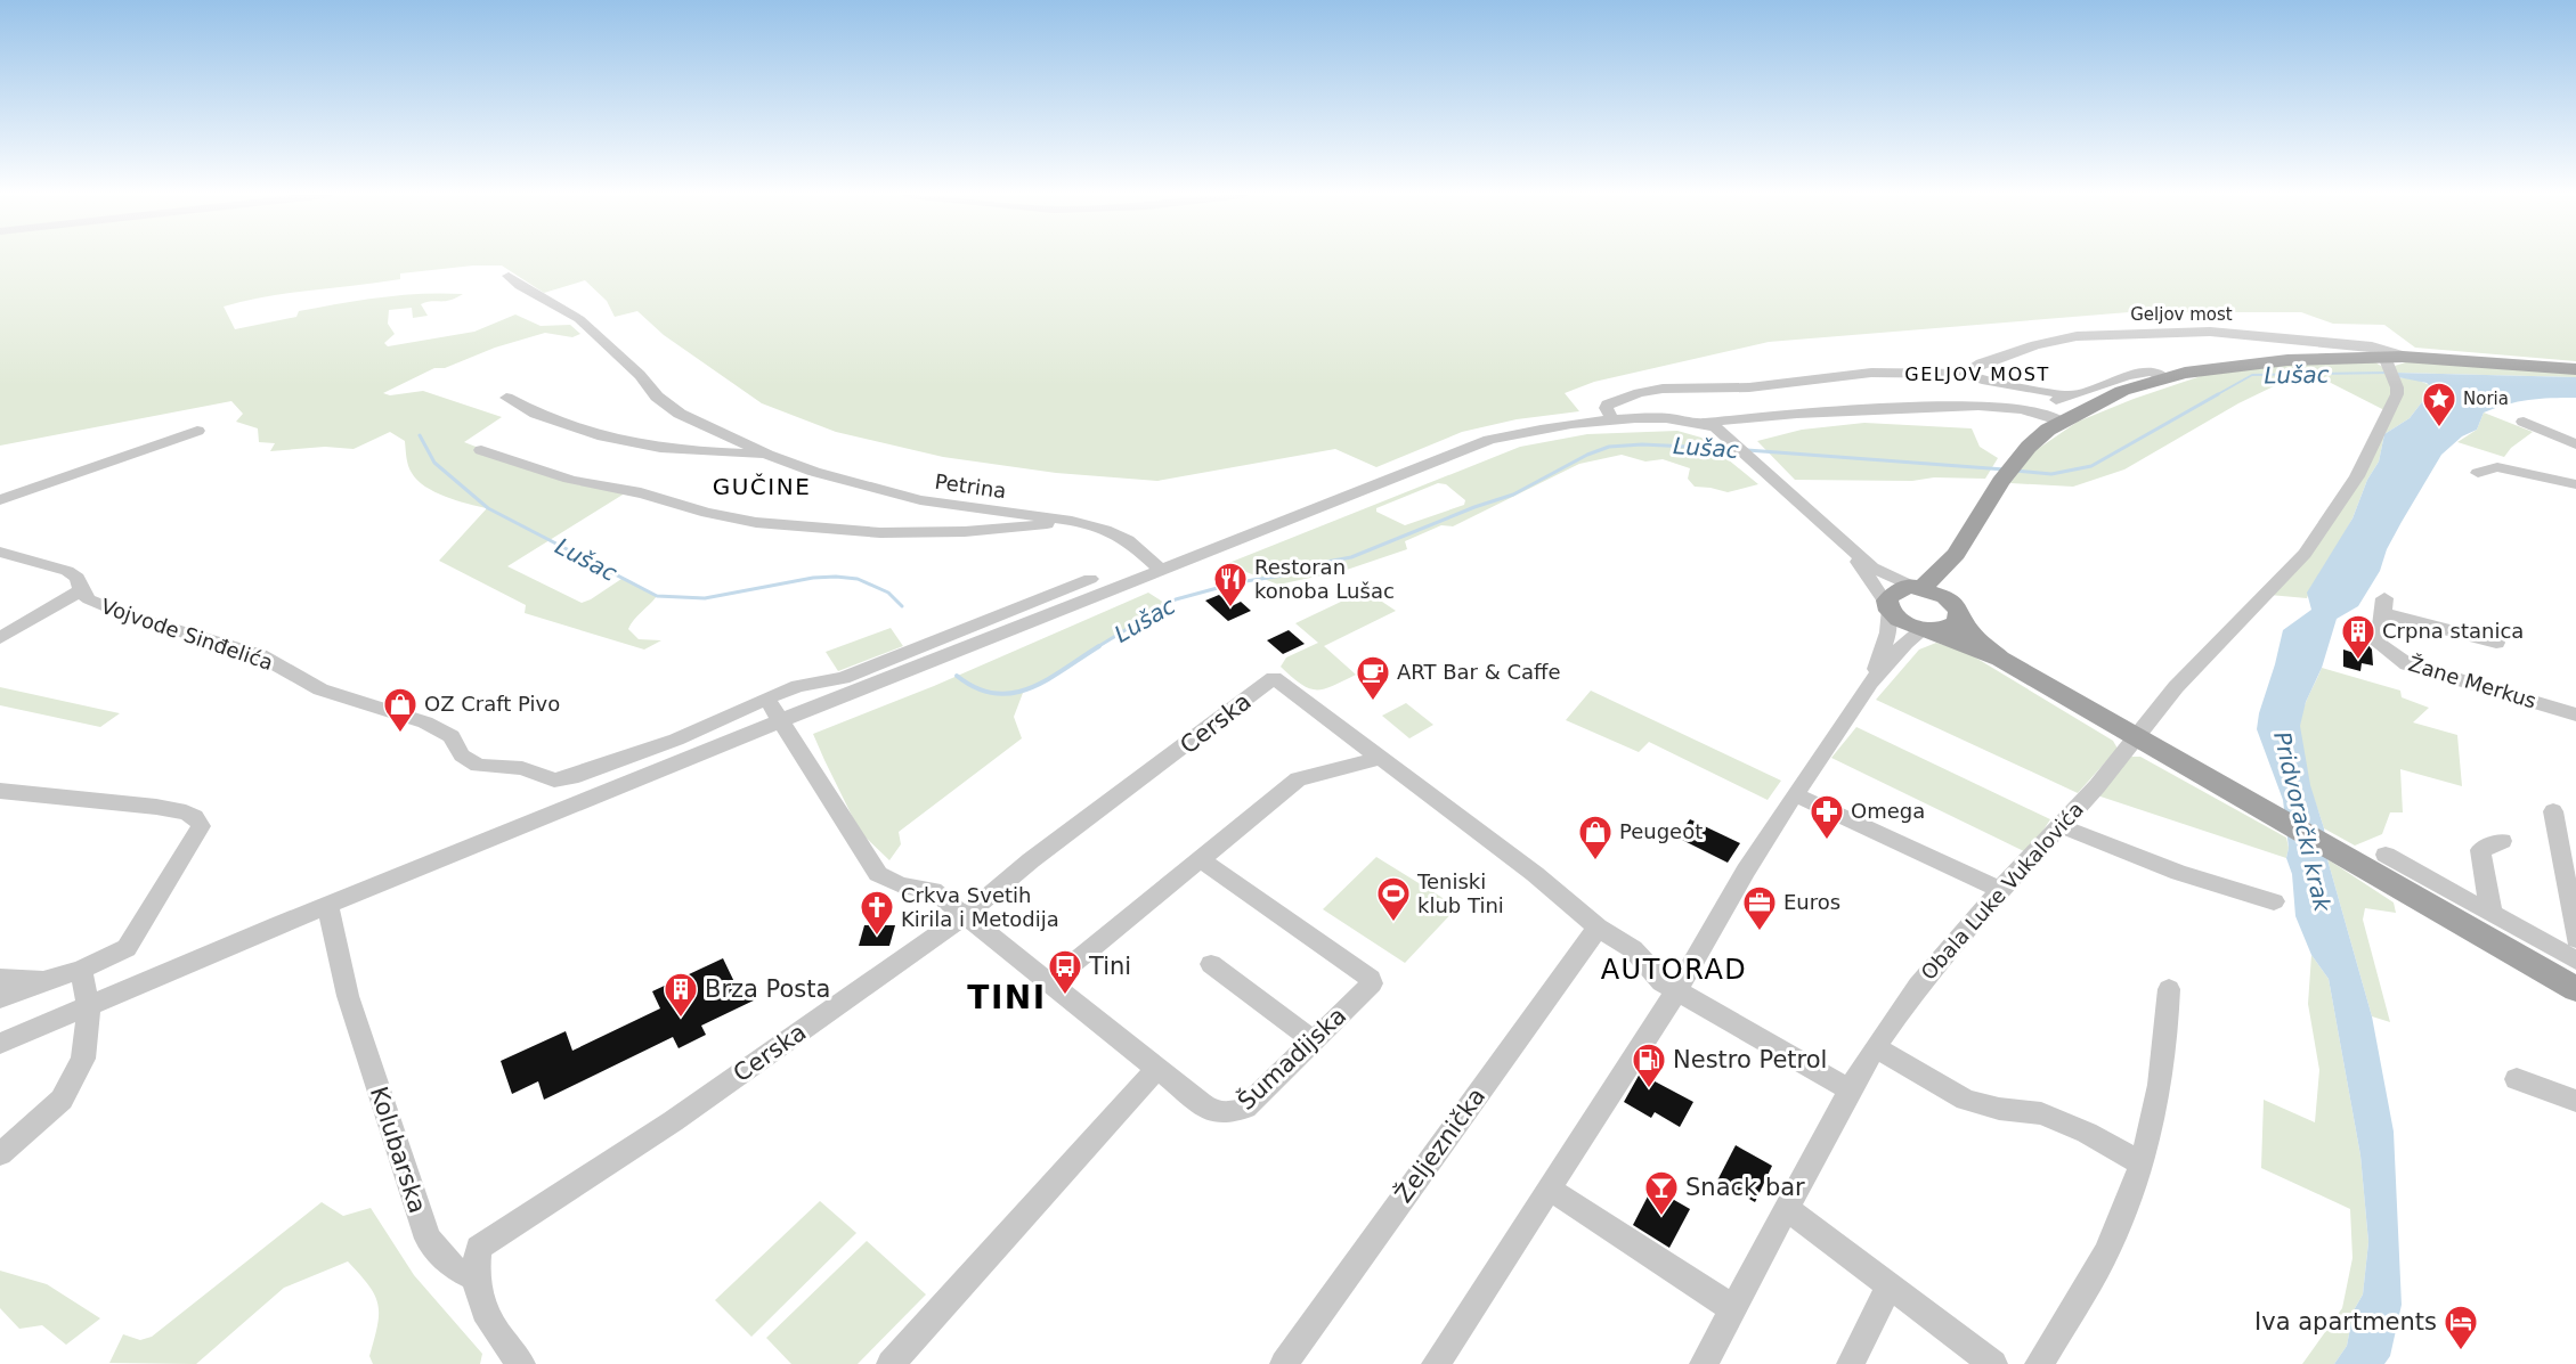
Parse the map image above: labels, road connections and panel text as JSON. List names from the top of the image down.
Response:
{
  "streets": {
    "street": [
      "Geljov most",
      "Petrina",
      "Vojvode Sinđelića",
      "Žane Merkus",
      "Cerska",
      "Obala Luke Vukalovića",
      "Šumadijska",
      "Željeznička",
      "Kolubarska"
    ]
  },
  "crossings": [
    ["Geljov most", "Obala Luke Vukalovića"],
    ["Vojvode Sinđelića", "Šumadijska"],
    ["Cerska", "Šumadijska"],
    ["Cerska", "Kolubarska"]
  ],
  "districts": [
    "GELJOV MOST",
    "GUČINE",
    "AUTORAD",
    "TINI"
  ],
  "water": ["Lušac", "Pridvorački krak"],
  "places": {
    "place": ["Noria"],
    "restaurant": ["Restoran konoba Lušac"],
    "building": ["Crpna stanica", "Brza Posta"],
    "cafe": ["ART Bar & Caffe"],
    "shop": ["OZ Craft Pivo", "Peugeot"],
    "pharmacy": ["Omega"],
    "sports": ["Teniski klub Tini"],
    "office": ["Euros"],
    "church": ["Crkva Svetih Kirila i Metodija"],
    "bus stop": ["Tini"],
    "fuel station": ["Nestro Petrol"],
    "bar": ["Snack bar"],
    "hotel": ["Iva apartments"]
  }
}
